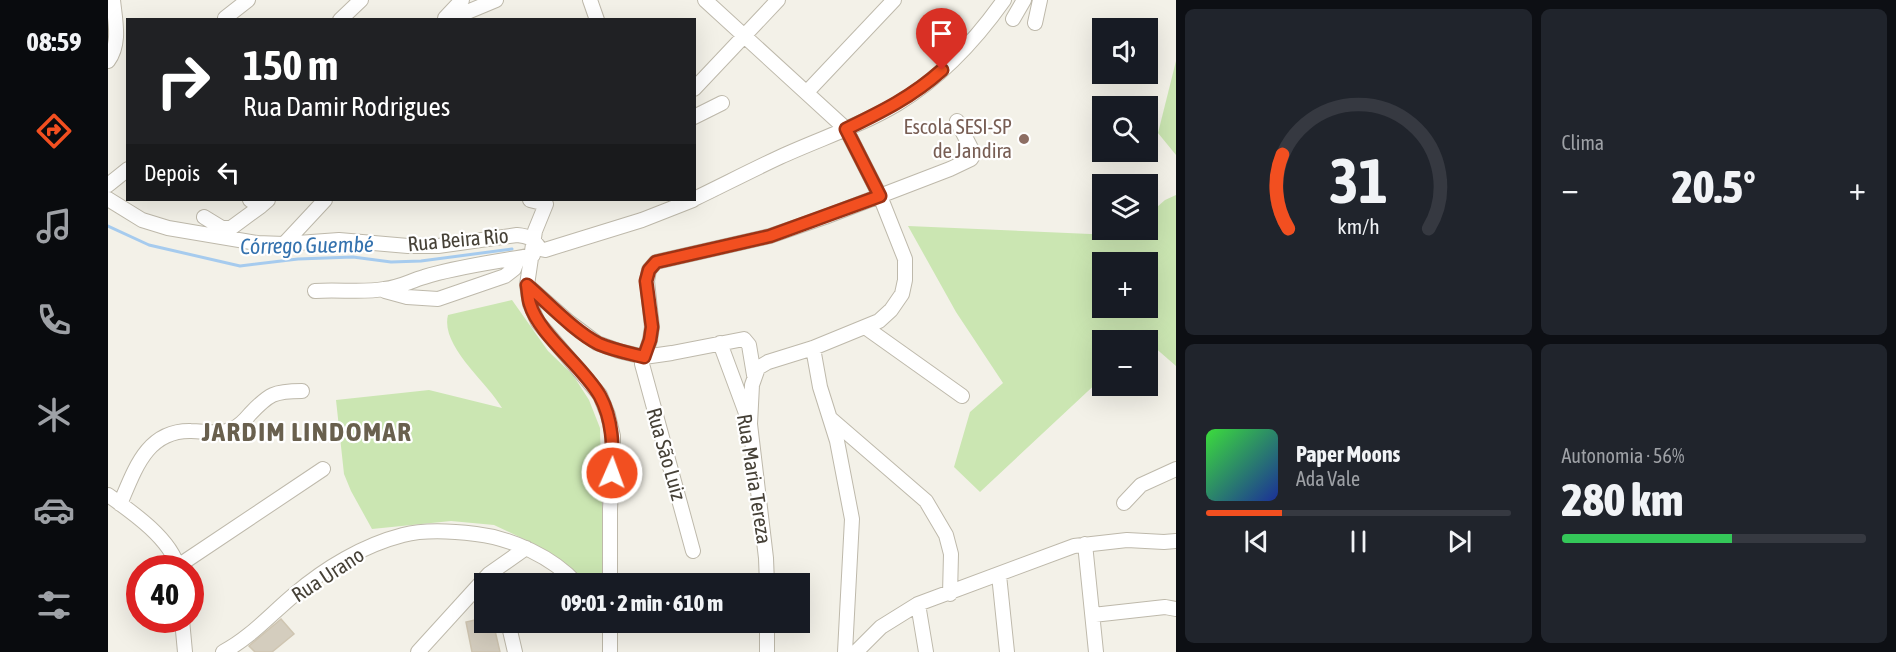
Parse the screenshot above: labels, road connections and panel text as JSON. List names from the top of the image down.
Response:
{
  "streets": {
    "street": [
      "Rua Beira Rio",
      "Rua São Luiz",
      "Rua Maria Tereza",
      "Rua Urano"
    ]
  },
  "districts": ["JARDIM LINDOMAR"],
  "water": ["Córrego Guembé"],
  "places": ["Escola SESI-SP de Jandira"],
  "page": {
    "tabs": "08:59",
    "tile": [
      "Clima",
      ["Autonomia · 56%", "280 km"]
    ],
    "map_buttons": ["+", "−"],
    "turn": ["150 m", "Rua Damir Rodrigues"],
    "then": "Depois",
    "heat": ["−", "20.5°", "+"],
    "song": ["Paper Moons", "Ada Vale"],
    "limit": "40",
    "trip": "09:01 · 2 min · 610 m",
    "gauge": ["31", "km/h"]
  }
}
